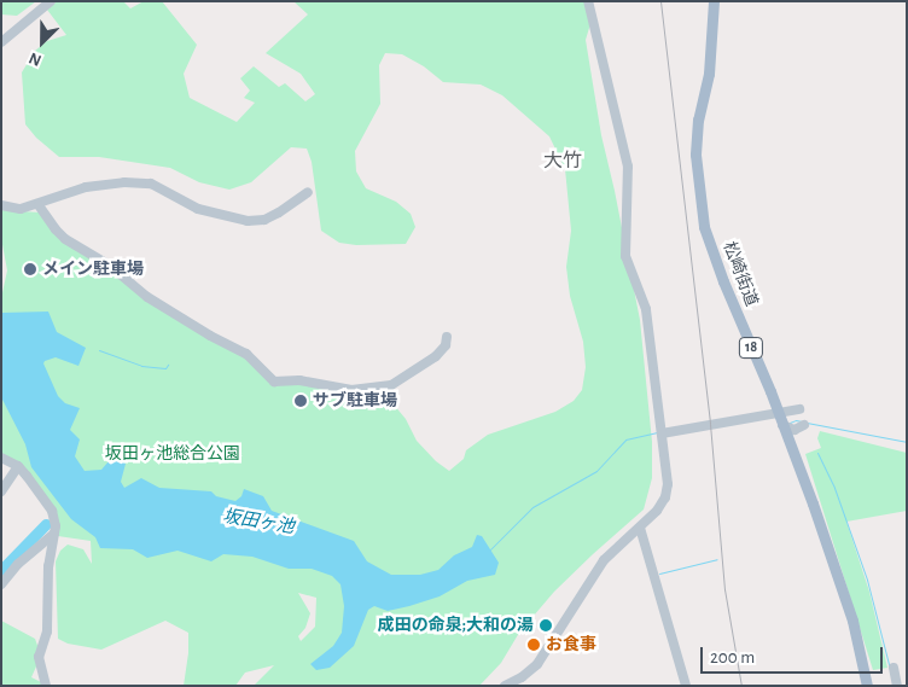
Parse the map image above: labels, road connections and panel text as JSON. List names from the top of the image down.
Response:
{
  "streets": {
    "main road": ["松崎街道", "18"]
  },
  "districts": ["大竹"],
  "water": ["坂田ヶ池"],
  "parks": ["坂田ヶ池総合公園"],
  "places": [
    "メイン駐車場",
    "サブ駐車場",
    "成田の命泉;大和の湯",
    "お食事"
  ],
  "scale_bar": "200 m",
  "north": "bottom left"
}
